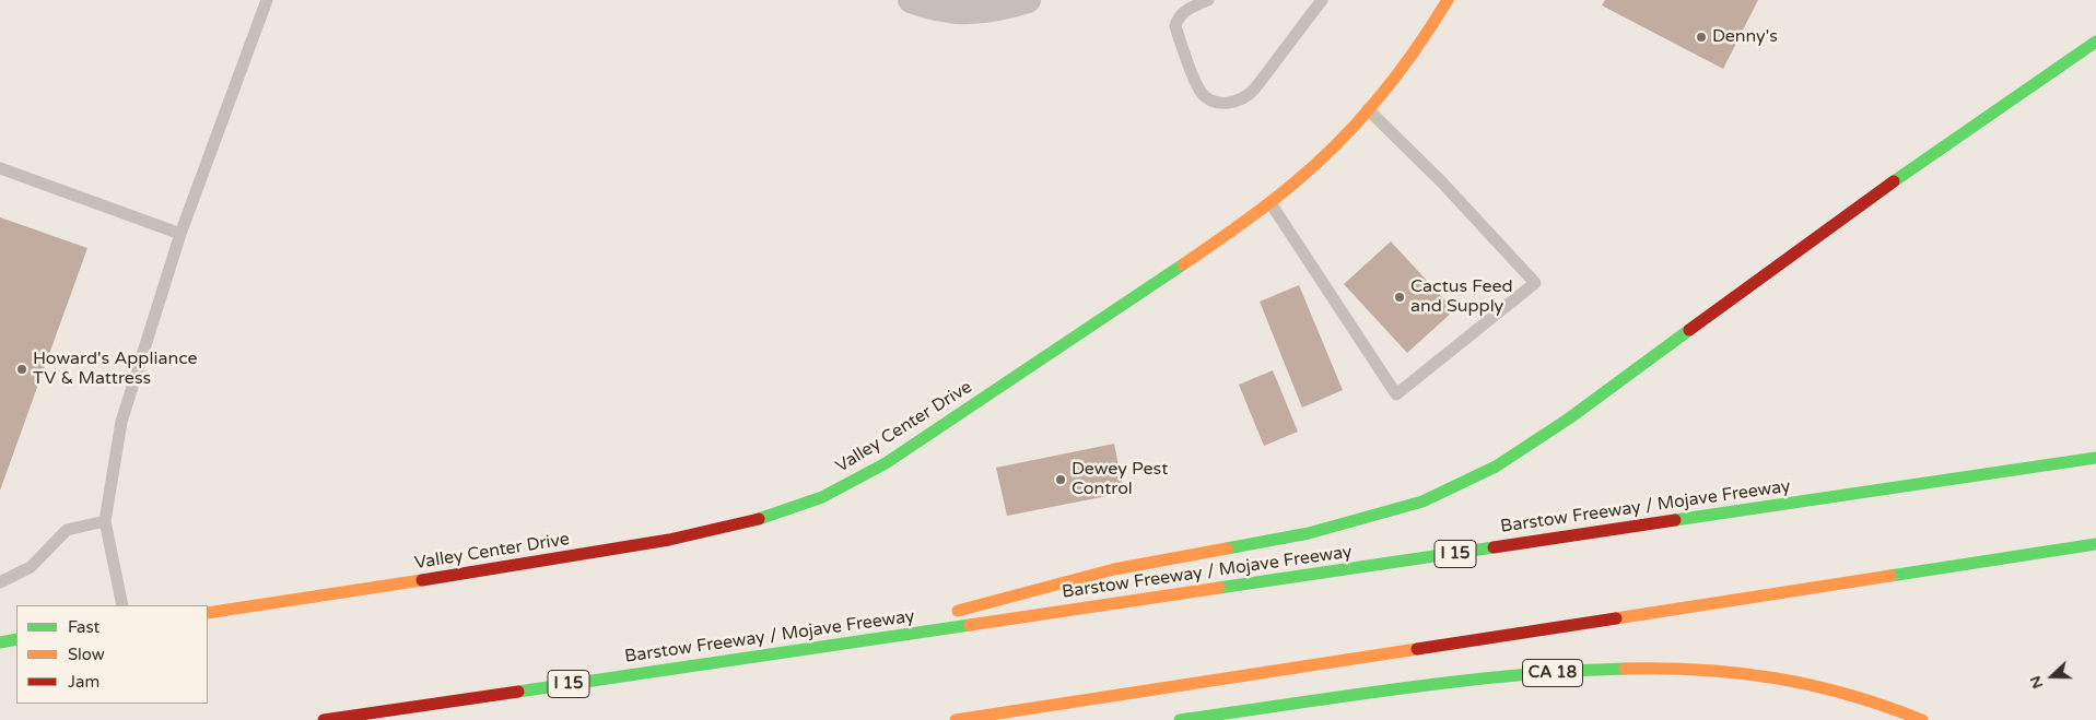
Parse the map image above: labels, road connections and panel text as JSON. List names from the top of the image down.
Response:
{
  "streets": {
    "main road": [
      "Valley Center Drive",
      "Barstow Freeway / Mojave Freeway",
      "I 15",
      "CA 18"
    ]
  },
  "places": [
    "Denny's",
    "Cactus Feed and Supply",
    "Howard's Appliance TV & Mattress",
    "Dewey Pest Control"
  ],
  "legend": ["Fast", "Slow", "Jam"],
  "north": "left"
}
